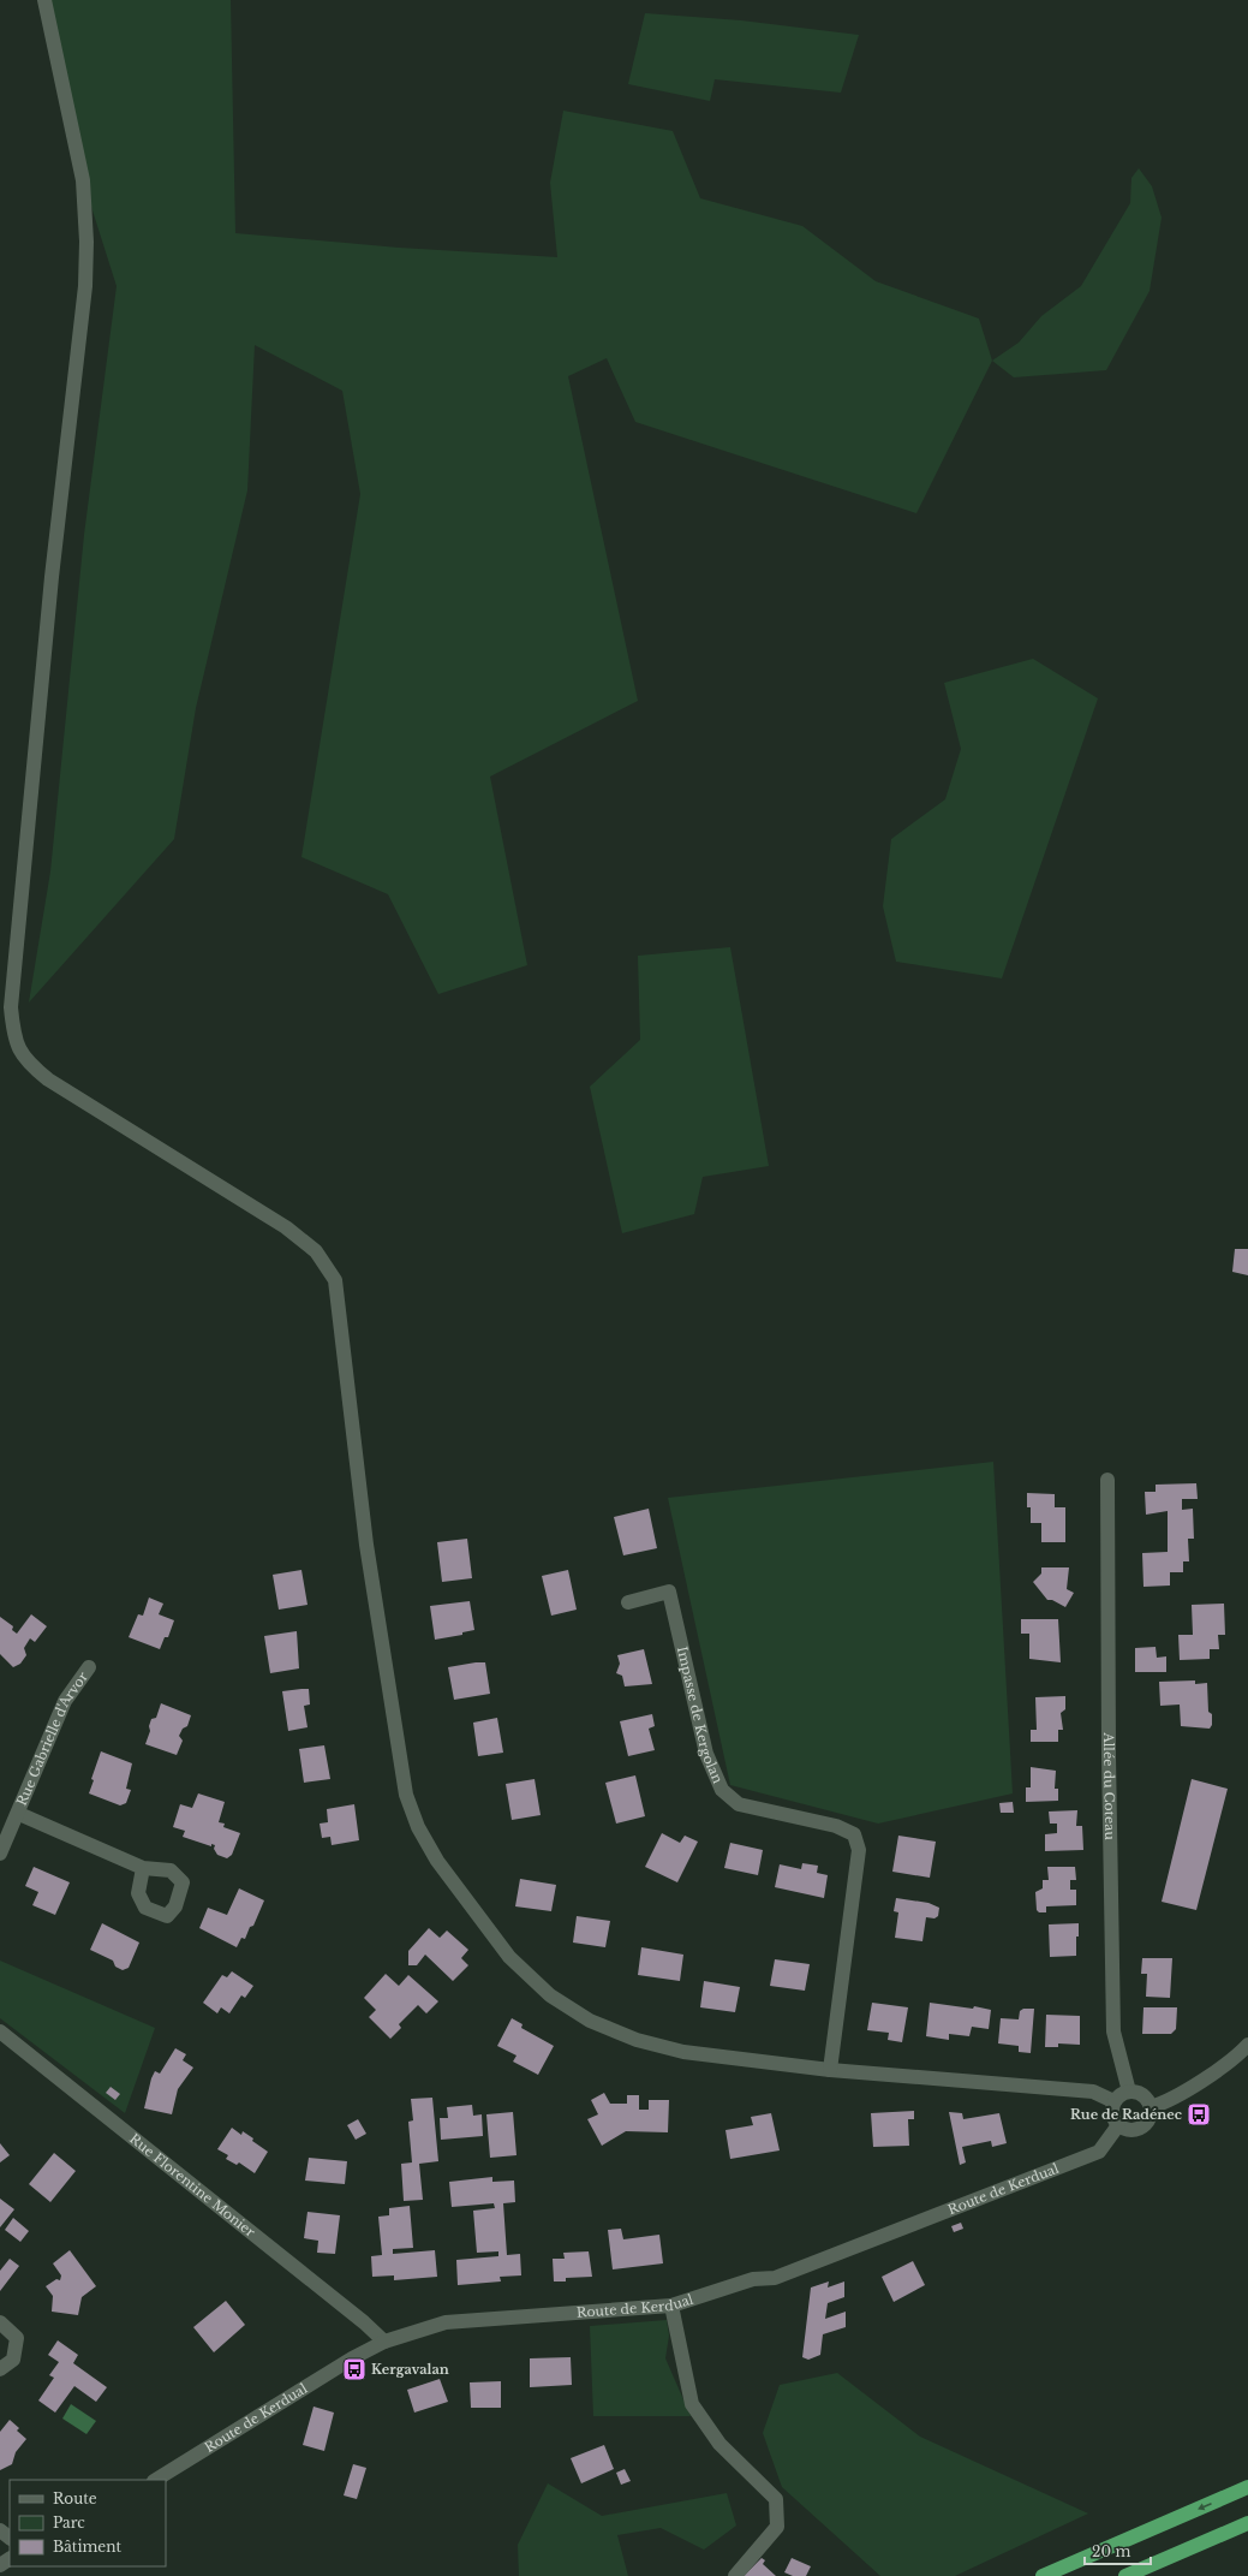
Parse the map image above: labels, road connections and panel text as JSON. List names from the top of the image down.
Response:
{
  "streets": {
    "street": [
      "Impasse de Kergolan",
      "Rue Gabrielle d'Arvor",
      "Allée du Coteau",
      "Rue Florentine Monier",
      "Route de Kerdual"
    ]
  },
  "crossings": [
    ["Allée du Coteau", "Route de Kerdual"],
    ["Rue Florentine Monier", "Route de Kerdual"]
  ],
  "places": {
    "bus stop": ["Rue de Radénec", "Kergavalan"]
  },
  "legend": ["Route", "Parc", "Bâtiment"],
  "scale_bar": "20 m"
}
